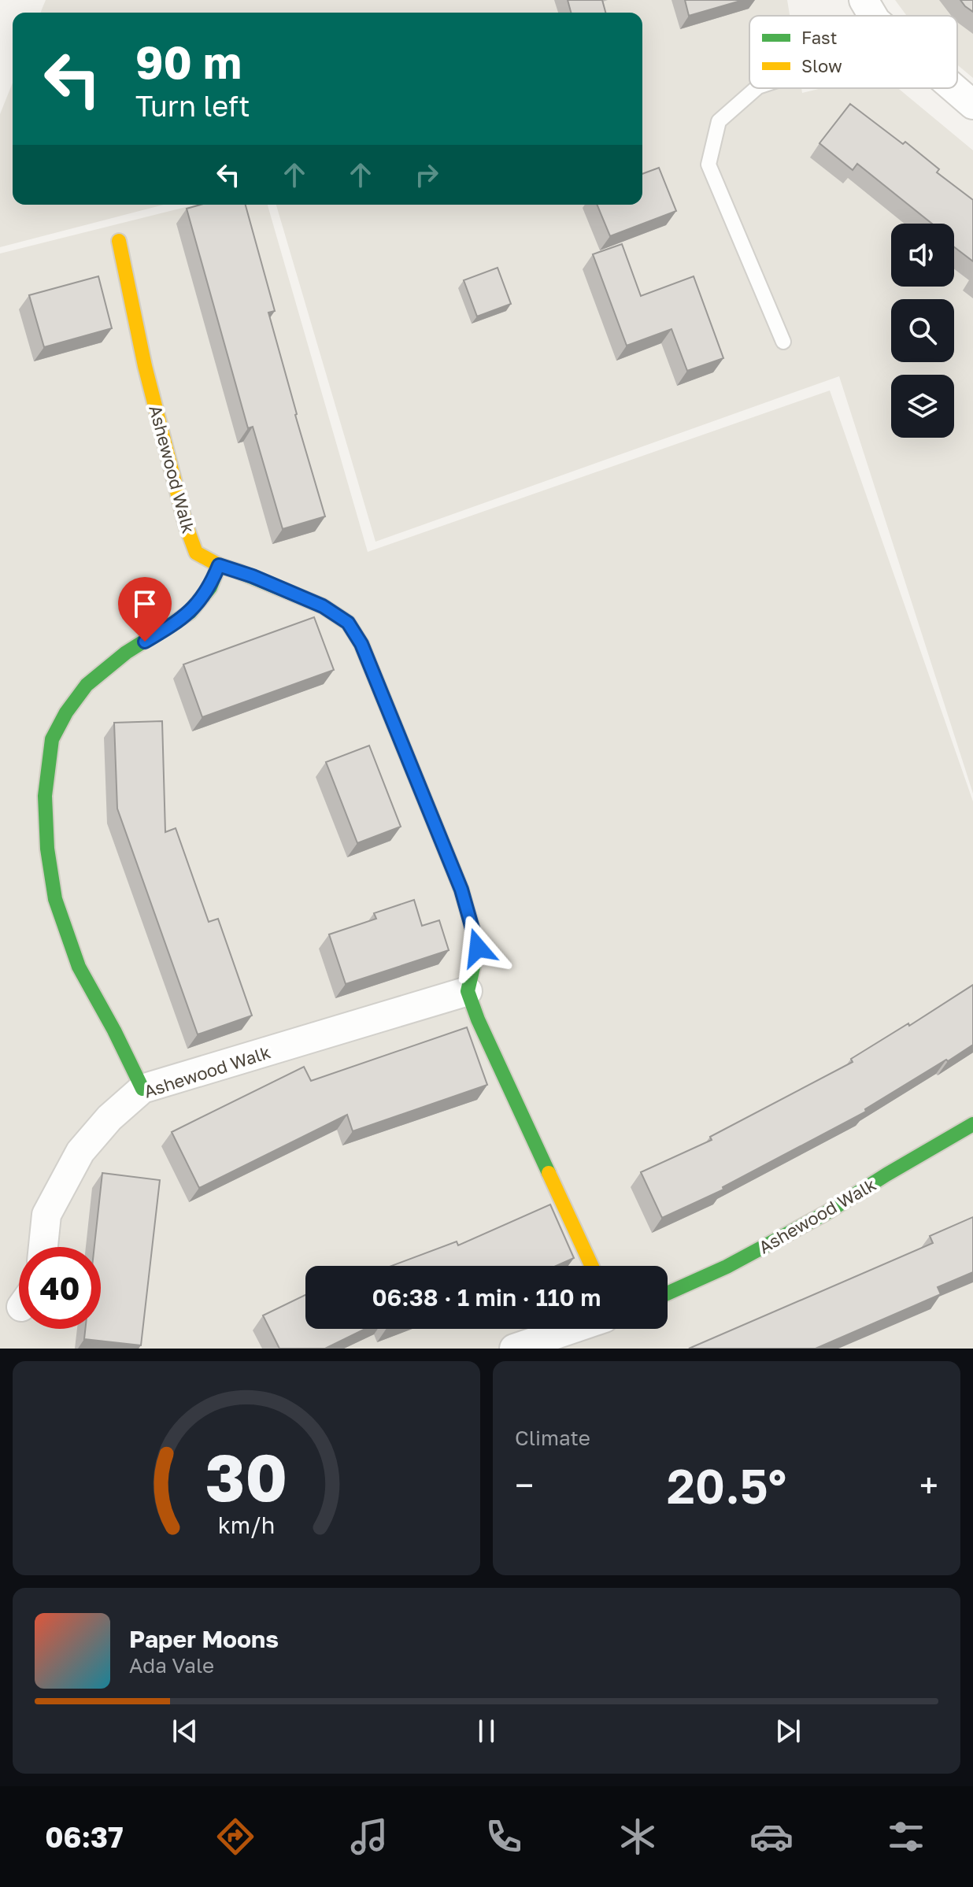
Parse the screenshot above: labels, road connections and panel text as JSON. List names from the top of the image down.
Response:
{
  "streets": {
    "street": ["Ashewood Walk"]
  },
  "legend": ["Fast", "Slow"],
  "page": {
    "turn": ["90 m", "Turn left"],
    "limit": "40",
    "trip": "06:38 · 1 min · 110 m",
    "tile": "Climate",
    "heat": ["−", "20.5°", "+"],
    "song": ["Paper Moons", "Ada Vale"],
    "tabs": "06:37",
    "gauge": ["30", "km/h"]
  }
}
